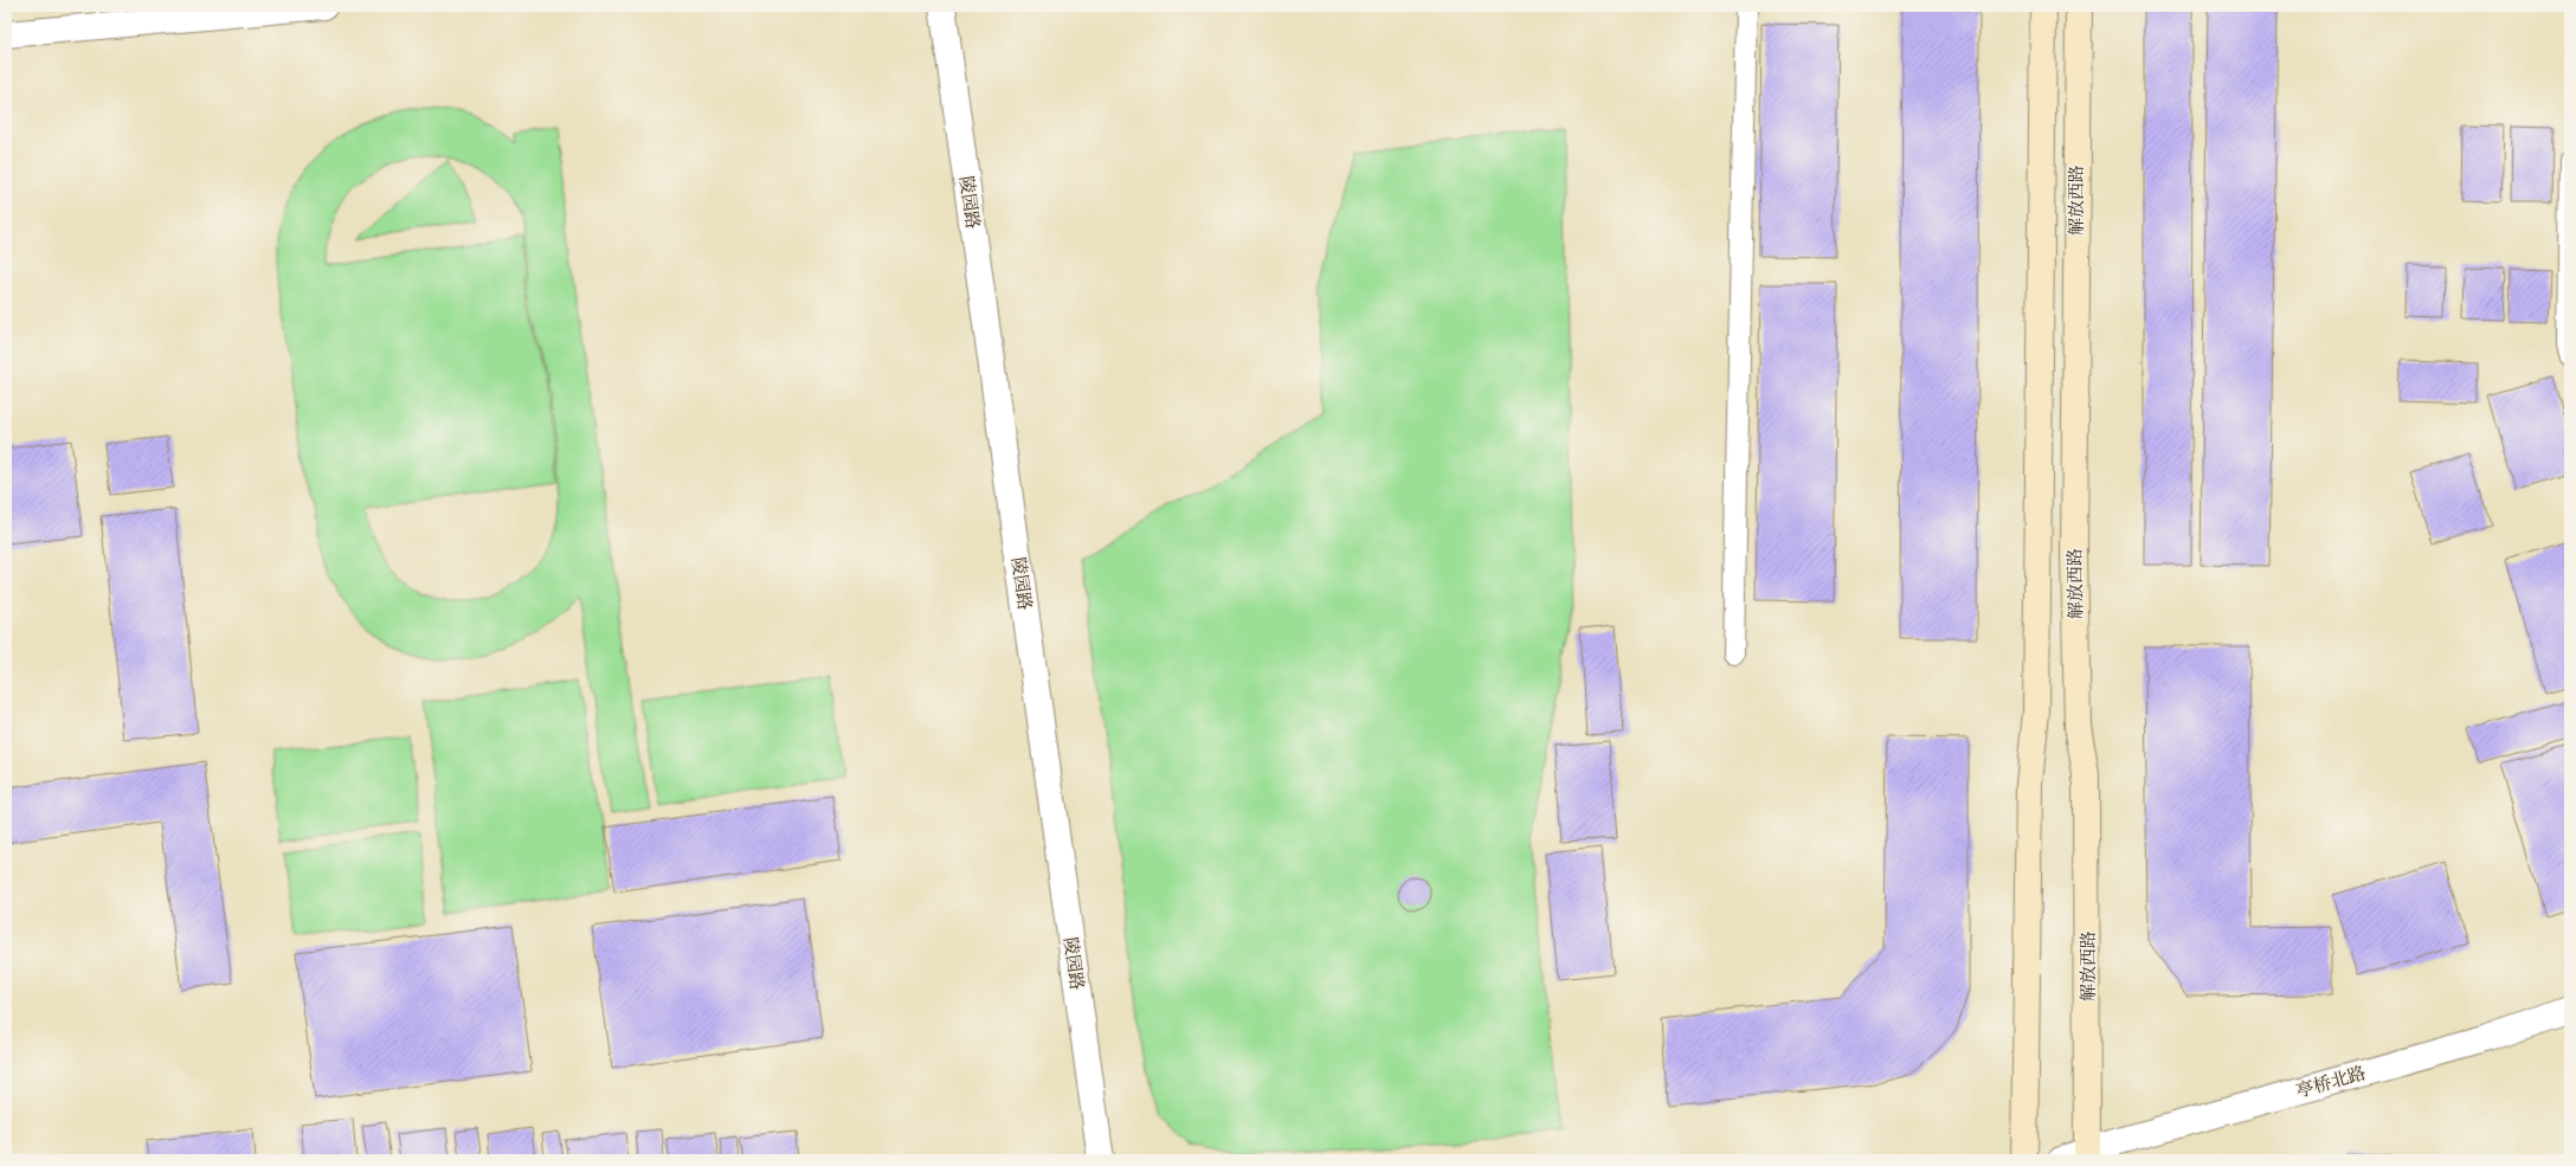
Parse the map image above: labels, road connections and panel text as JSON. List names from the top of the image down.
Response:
{
  "streets": {
    "main road": ["解放西路"],
    "street": ["陵园路", "亭桥北路"]
  },
  "crossings": [
    ["解放西路", "亭桥北路"]
  ]
}
